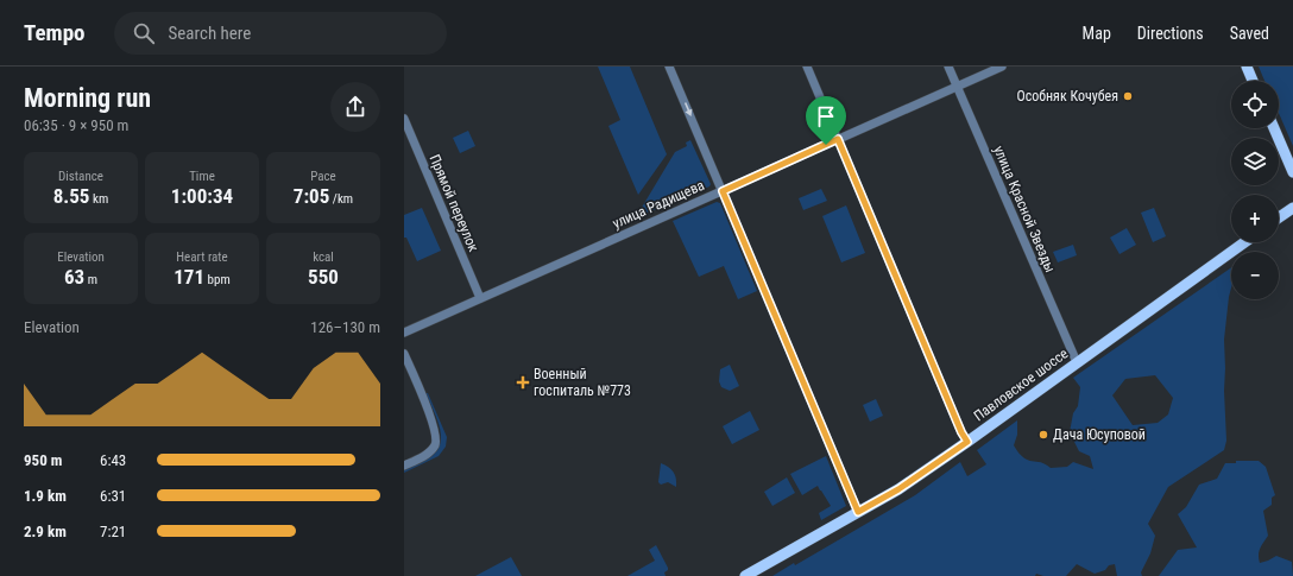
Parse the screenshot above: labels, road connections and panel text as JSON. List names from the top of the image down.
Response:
{
  "streets": {
    "main road": ["Павловское шоссе"],
    "street": ["Прямой переулок", "улица Радищева", "улица Красной Звезды"]
  },
  "crossings": [
    ["Прямой переулок", "улица Радищева"],
    ["улица Радищева", "улица Красной Звезды"],
    ["улица Красной Звезды", "Павловское шоссе"]
  ],
  "places": {
    "other": ["Особняк Кочубея", "Дача Юсуповой"],
    "health": ["Военный госпиталь №773"]
  },
  "page": {
    "header": "Tempo",
    "search": "Search here",
    "nav": ["Map", "Directions", "Saved"],
    "heading": ["Morning run", "06:35 · 9 × 950 m"],
    "map_buttons": ["+", "−"],
    "stats": [
      ["Distance", "8.55 km"],
      ["Time", "1:00:34"],
      ["Pace", "7:05 /km"],
      ["Elevation", "63 m"],
      ["Heart rate", "171 bpm"],
      ["kcal", "550"]
    ],
    "chart": ["Elevation", "126–130 m"],
    "list": [
      {
        "name": "950 m",
        "note": "6:43"
      },
      {
        "name": "1.9 km",
        "note": "6:31"
      },
      {
        "name": "2.9 km",
        "note": "7:21"
      }
    ]
  }
}
